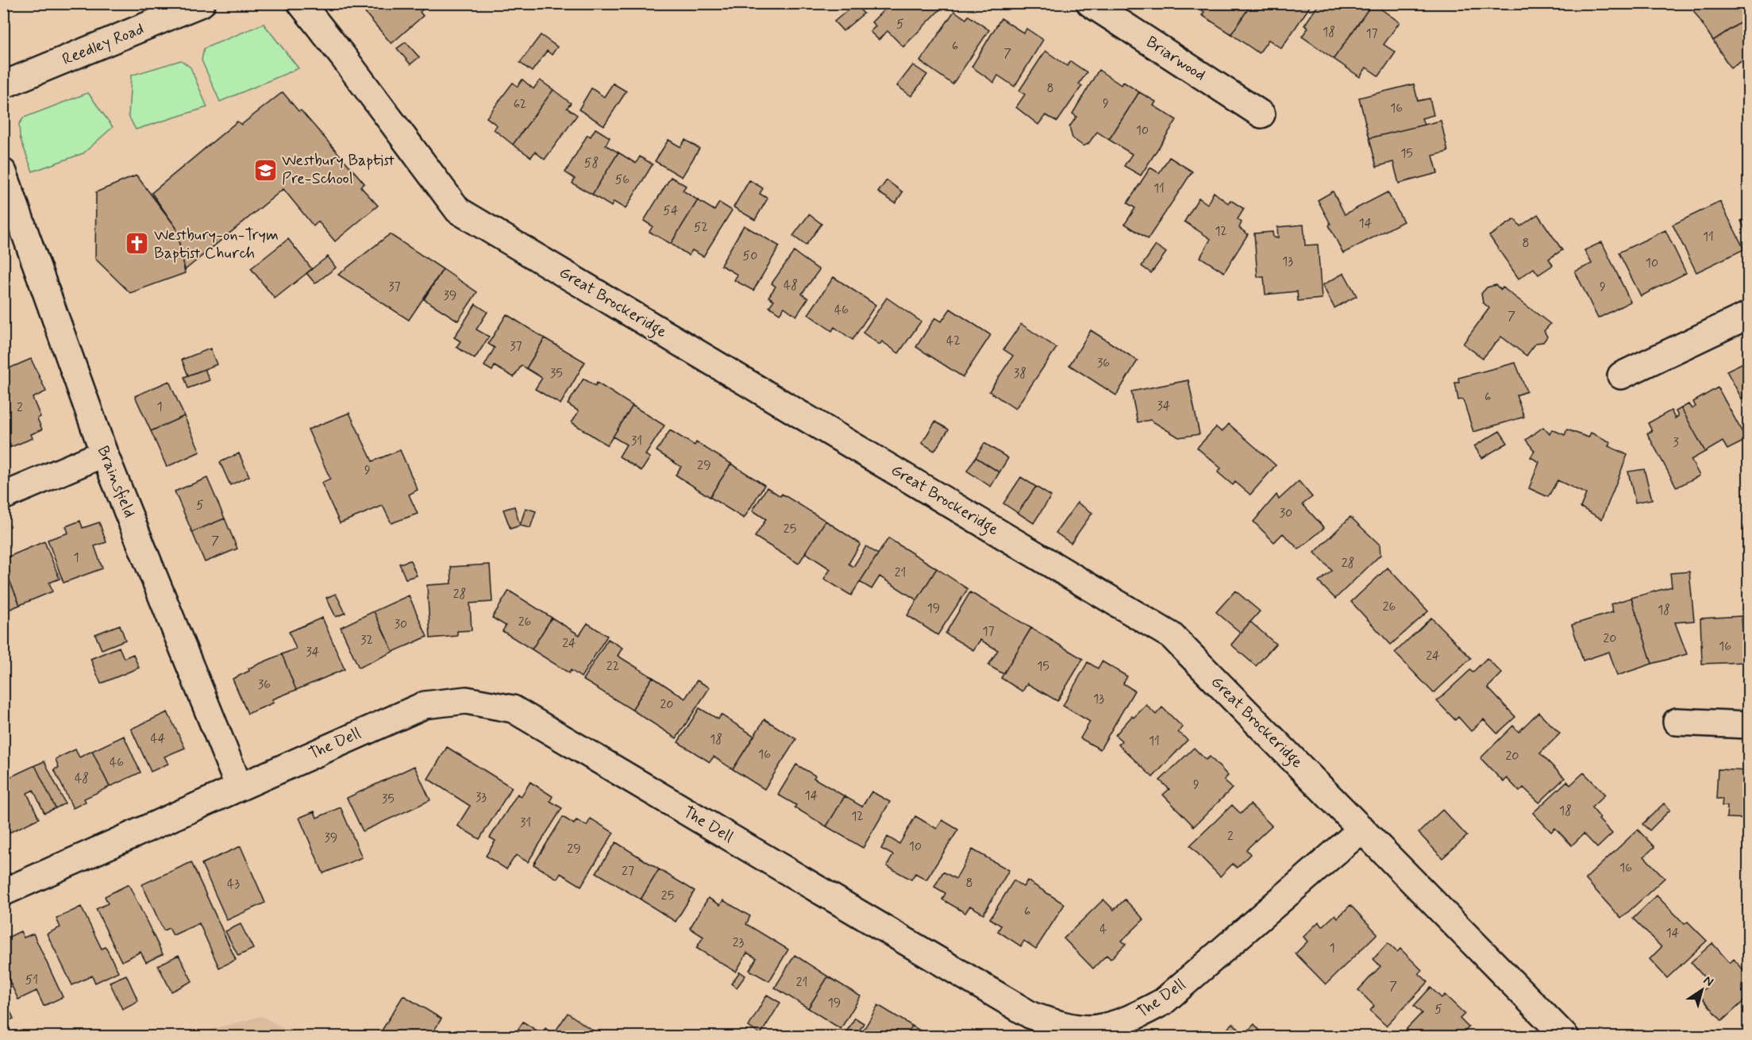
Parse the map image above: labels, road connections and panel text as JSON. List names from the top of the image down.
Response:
{
  "streets": {
    "street": [
      "Reedley Road",
      "Briarwood",
      "Great Brockeridge",
      "Brainsfield",
      "The Dell"
    ]
  },
  "crossings": [
    ["Great Brockeridge", "The Dell"],
    ["Brainsfield", "The Dell"]
  ],
  "places": {
    "school or university": ["Westbury Baptist Pre-School"],
    "church": ["Westbury-on-Trym Baptist Church"]
  },
  "house_numbers": [
    "5",
    "18",
    "17",
    "6",
    "7",
    "8",
    "9",
    "62",
    "16",
    "10",
    "15",
    "58",
    "56",
    "11",
    "54",
    "14",
    "52",
    "12",
    "11",
    "8",
    "50",
    "13",
    "10",
    "48",
    "37",
    "9",
    "39",
    "46",
    "7",
    "42",
    "37",
    "36",
    "35",
    "38",
    "6",
    "34",
    "1",
    "2",
    "31",
    "3",
    "29",
    "9",
    "5",
    "30",
    "25",
    "7",
    "1",
    "28",
    "21",
    "28",
    "26",
    "19",
    "18",
    "26",
    "30",
    "17",
    "20",
    "32",
    "24",
    "16",
    "34",
    "24",
    "22",
    "15",
    "36",
    "13",
    "20",
    "44",
    "18",
    "11",
    "16",
    "20",
    "46",
    "48",
    "9",
    "14",
    "33",
    "35",
    "18",
    "12",
    "31",
    "2",
    "39",
    "10",
    "29",
    "16",
    "27",
    "8",
    "43",
    "25",
    "6",
    "4",
    "14",
    "23",
    "1",
    "51",
    "21",
    "7",
    "19",
    "5"
  ],
  "north": "top right"
}
